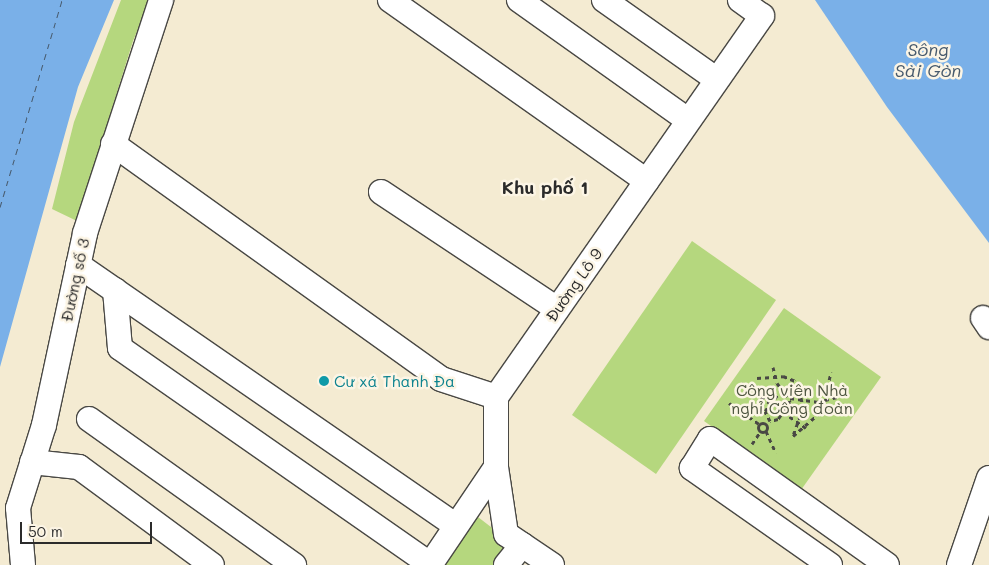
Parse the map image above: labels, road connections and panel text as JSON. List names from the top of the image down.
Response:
{
  "streets": {
    "street": ["Đường số 3", "Đường Lô 9"]
  },
  "districts": ["Khu phố 1"],
  "water": ["Sông Sài Gòn"],
  "parks": ["Công viên Nhà nghỉ Công đoàn"],
  "places": ["Cư xá Thanh Đa"],
  "scale_bar": "50 m"
}
